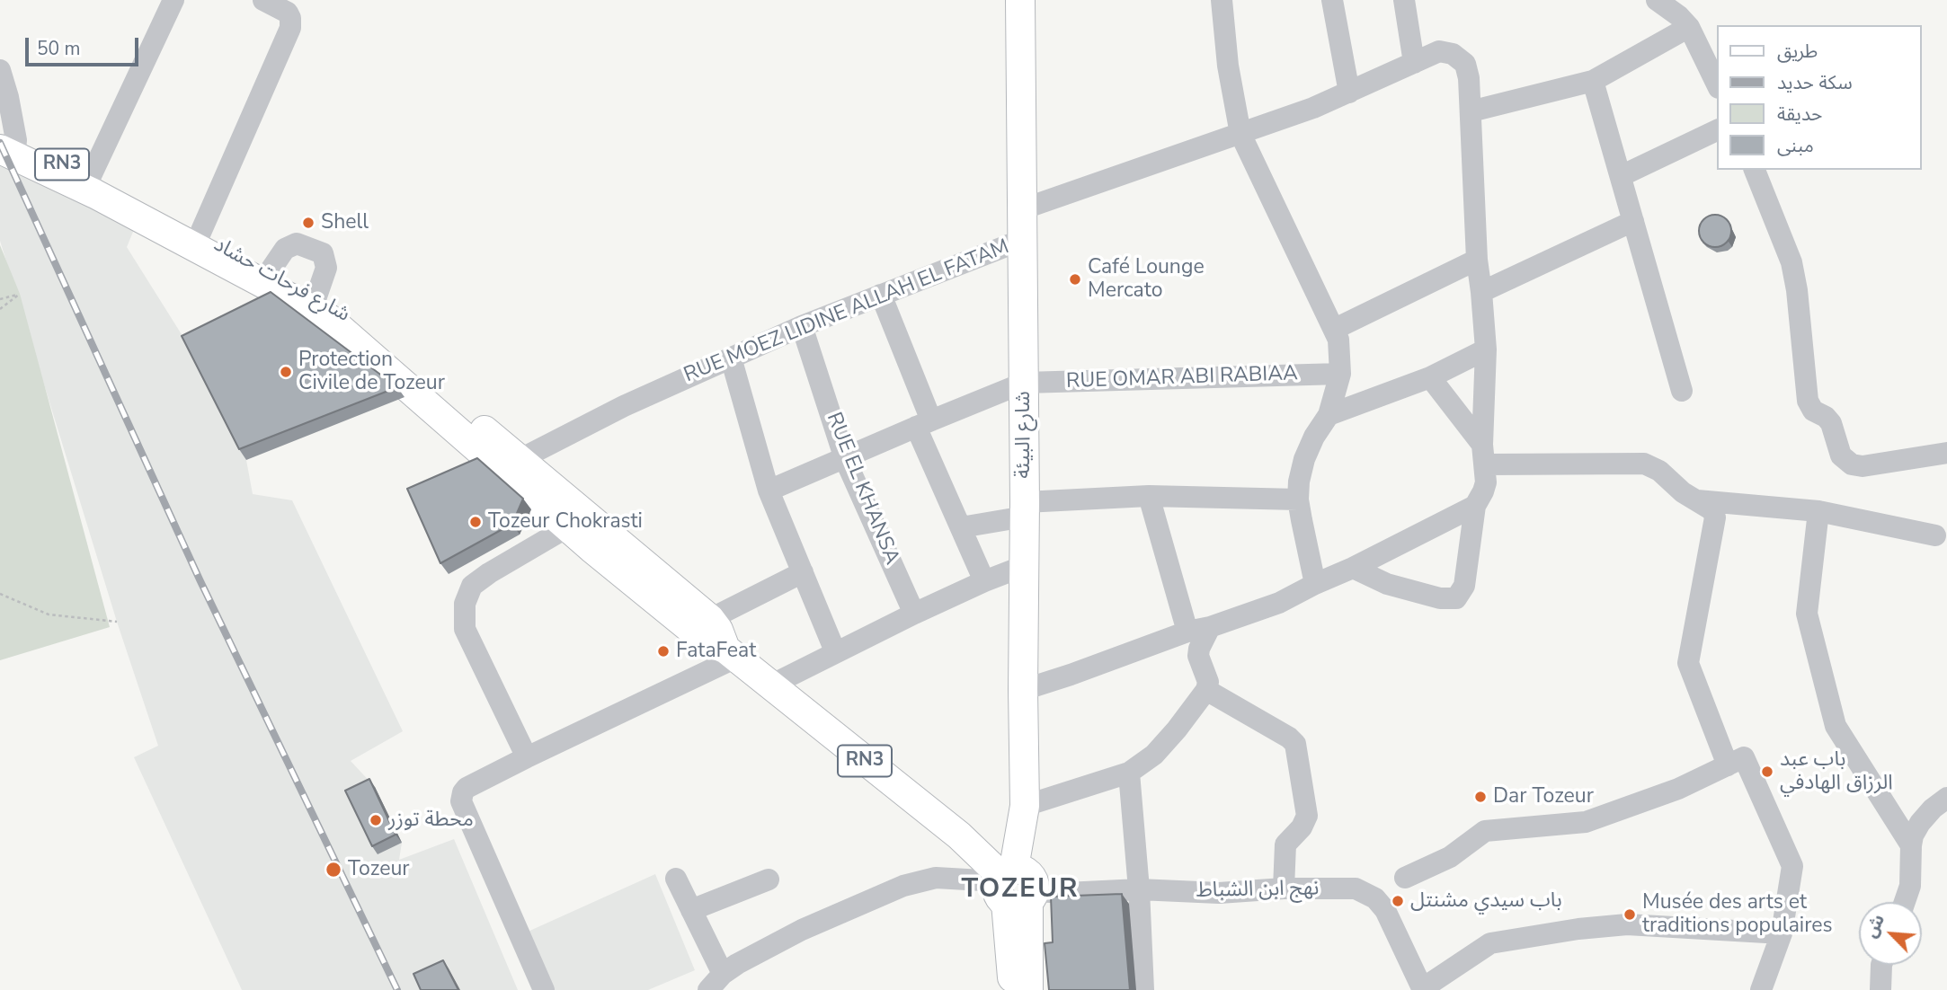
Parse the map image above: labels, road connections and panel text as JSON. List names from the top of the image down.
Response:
{
  "streets": {
    "main road": ["RN3", "شارع فرحات حشاد", "شارع البيئة"],
    "street": [
      "RUE MOEZ LIDINE ALLAH EL FATAM",
      "RUE OMAR ABI RABIAA",
      "RUE EL KHANSA",
      "نهج ابن الشباط"
    ]
  },
  "crossings": [
    ["شارع فرحات حشاد", "RUE MOEZ LIDINE ALLAH EL FATAM"],
    ["شارع فرحات حشاد", "شارع البيئة"],
    ["شارع فرحات حشاد", "نهج ابن الشباط"],
    ["RUE MOEZ LIDINE ALLAH EL FATAM", "شارع البيئة"],
    ["RUE MOEZ LIDINE ALLAH EL FATAM", "RUE EL KHANSA"],
    ["RUE OMAR ABI RABIAA", "شارع البيئة"],
    ["شارع البيئة", "نهج ابن الشباط"]
  ],
  "districts": ["TOZEUR"],
  "places": [
    "Shell",
    "Café Lounge Mercato",
    "Protection Civile de Tozeur",
    "Tozeur Chokrasti",
    "FataFeat",
    "باب عبد الرزاق الهادفي",
    "Dar Tozeur",
    "محطة توزر",
    "Tozeur",
    "باب سيدي مشنتل",
    "Musée des arts et traditions populaires"
  ],
  "legend": [
    "طريق",
    "سكة حديد",
    "حديقة",
    "مبنى"
  ],
  "scale_bar": "50 m",
  "north": "top left"
}
